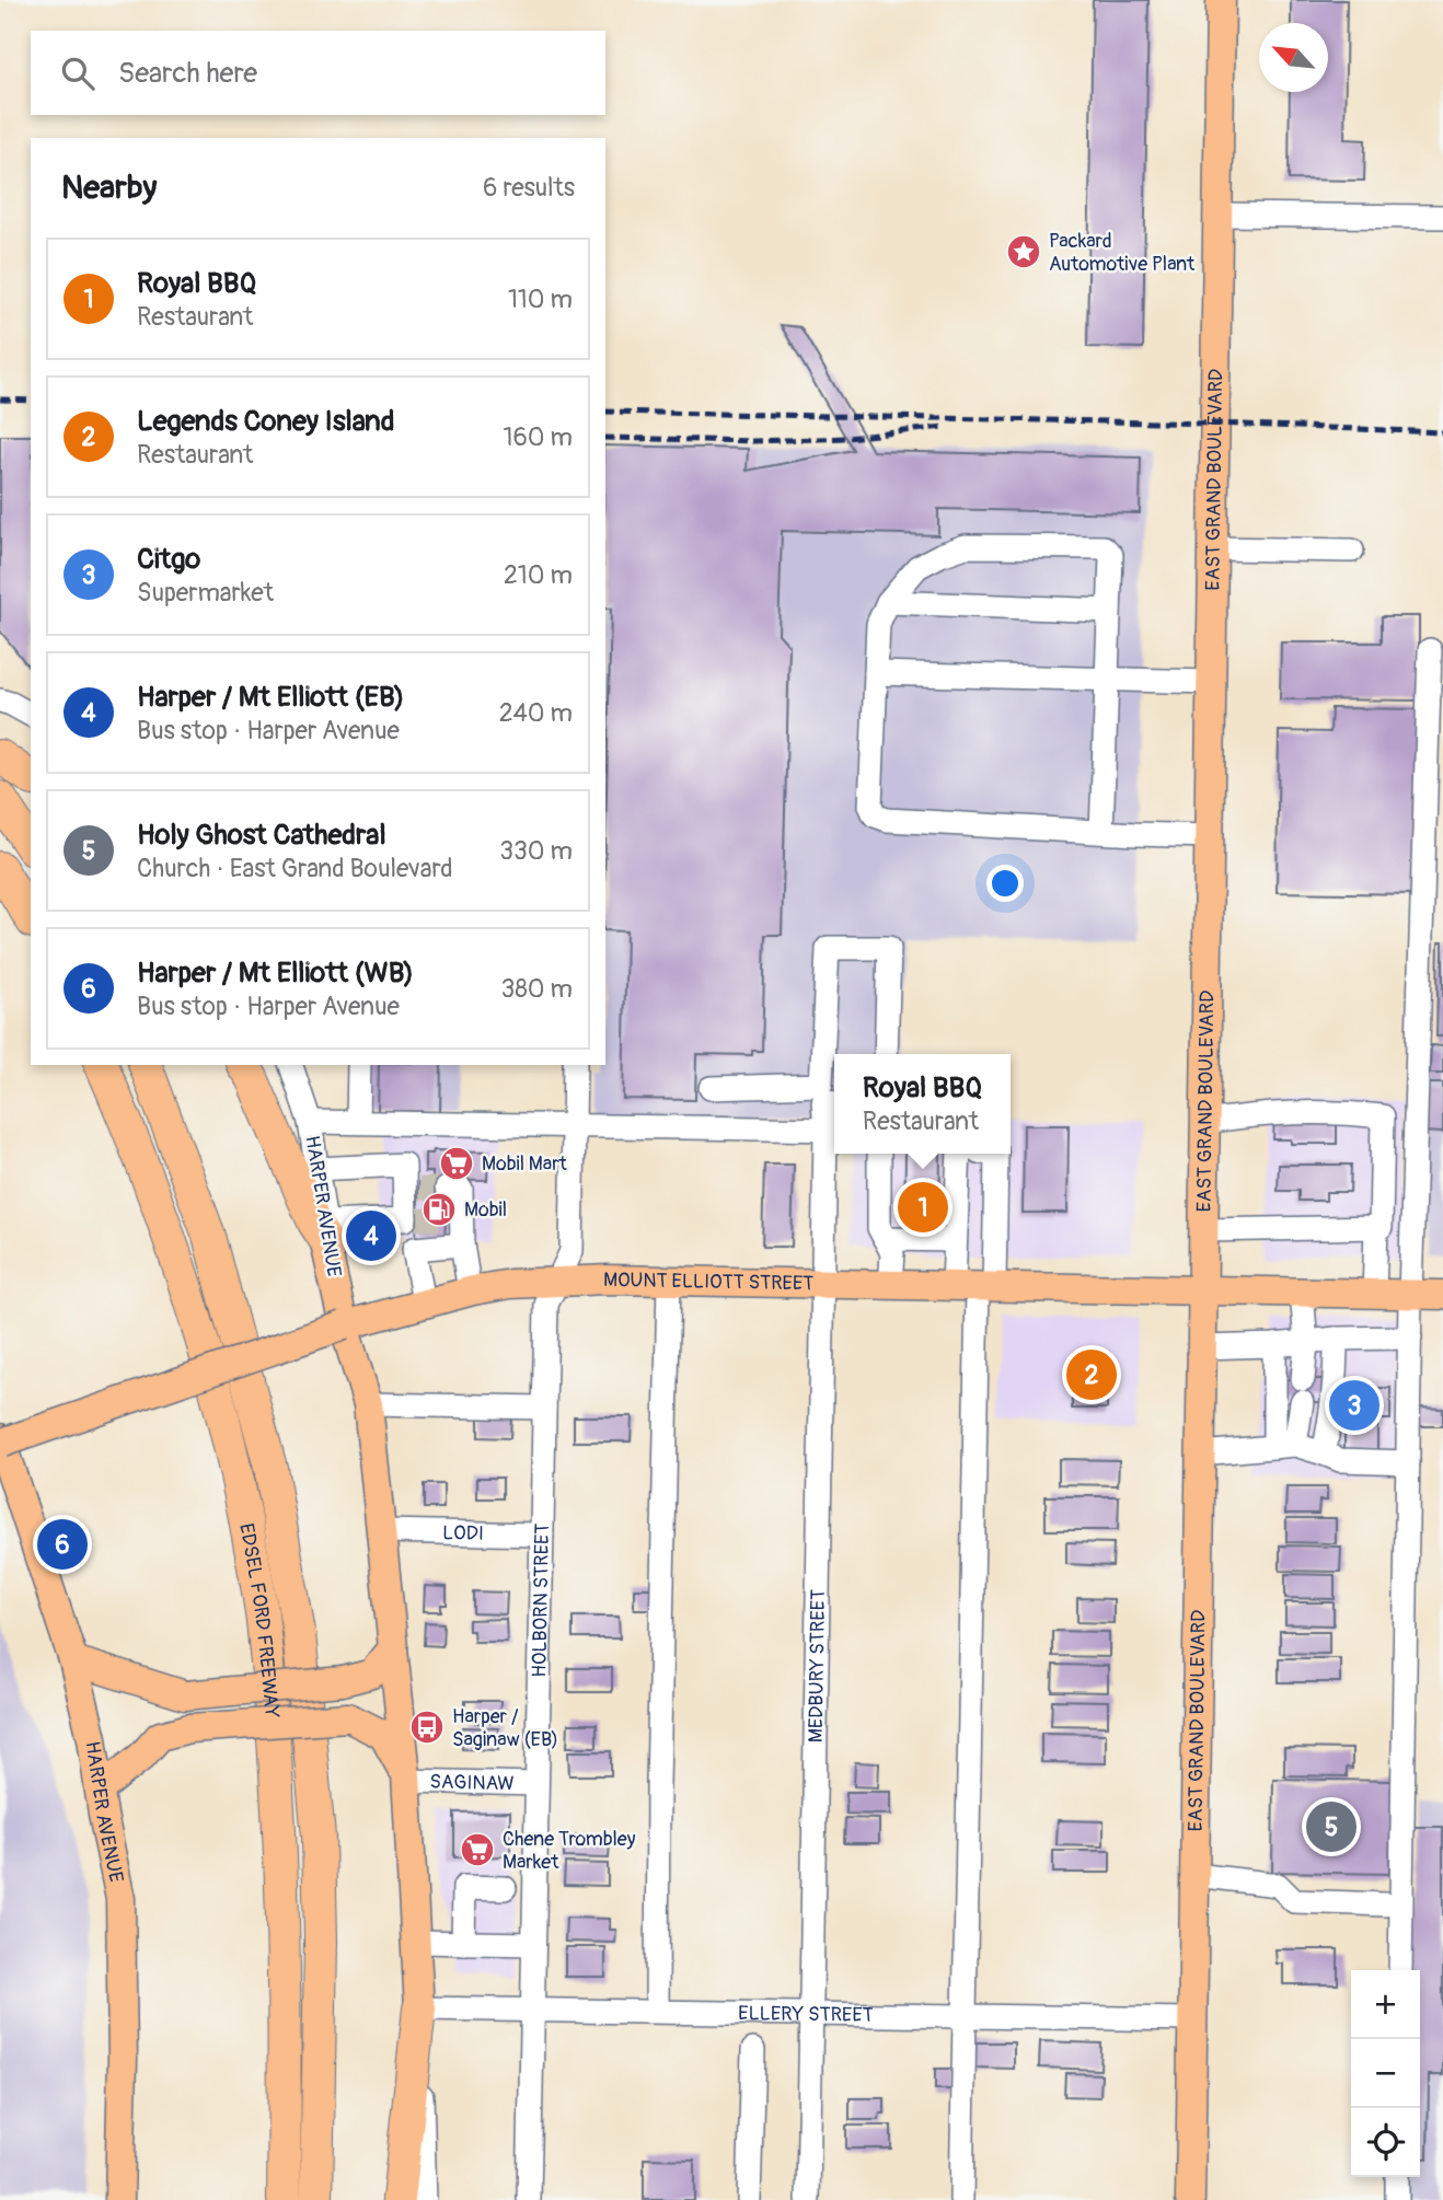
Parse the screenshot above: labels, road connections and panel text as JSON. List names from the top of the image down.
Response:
{
  "streets": {
    "highway": ["EDSEL FORD FREEWAY"],
    "main road": ["EAST GRAND BOULEVARD", "HARPER AVENUE", "MOUNT ELLIOTT STREET"],
    "street": [
      "LODI",
      "HOLBORN STREET",
      "MEDBURY STREET",
      "SAGINAW",
      "ELLERY STREET"
    ]
  },
  "crossings": [
    ["EAST GRAND BOULEVARD", "MOUNT ELLIOTT STREET"],
    ["EAST GRAND BOULEVARD", "ELLERY STREET"],
    ["HARPER AVENUE", "MOUNT ELLIOTT STREET"],
    ["HARPER AVENUE", "LODI"],
    ["HARPER AVENUE", "SAGINAW"],
    ["MOUNT ELLIOTT STREET", "HOLBORN STREET"],
    ["MOUNT ELLIOTT STREET", "MEDBURY STREET"],
    ["LODI", "HOLBORN STREET"],
    ["HOLBORN STREET", "SAGINAW"],
    ["HOLBORN STREET", "ELLERY STREET"],
    ["MEDBURY STREET", "ELLERY STREET"]
  ],
  "places": {
    "place": ["Packard Automotive Plant"],
    "supermarket": ["Mobil Mart", "Chene Trombley Market"],
    "fuel station": ["Mobil"],
    "bus stop": ["Harper / Saginaw (EB)"]
  },
  "north": "top left",
  "page": {
    "search": "Search here",
    "heading": ["Nearby", "6 results"],
    "list": [
      {
        "mark": "1",
        "name": "Royal BBQ",
        "note": "Restaurant",
        "value": "110 m"
      },
      {
        "mark": "2",
        "name": "Legends Coney Island",
        "note": "Restaurant",
        "value": "160 m"
      },
      {
        "mark": "3",
        "name": "Citgo",
        "note": "Supermarket",
        "value": "210 m"
      },
      {
        "mark": "4",
        "name": "Harper / Mt Elliott (EB)",
        "note": "Bus stop · Harper Avenue",
        "value": "240 m"
      },
      {
        "mark": "5",
        "name": "Holy Ghost Cathedral",
        "note": "Church · East Grand Boulevard",
        "value": "330 m"
      },
      {
        "mark": "6",
        "name": "Harper / Mt Elliott (WB)",
        "note": "Bus stop · Harper Avenue",
        "value": "380 m"
      }
    ],
    "popup": ["Royal BBQ", "Restaurant"],
    "pins": [
      "1",
      "4",
      "2",
      "3",
      "6",
      "5"
    ],
    "map_buttons": ["+", "−"]
  }
}
